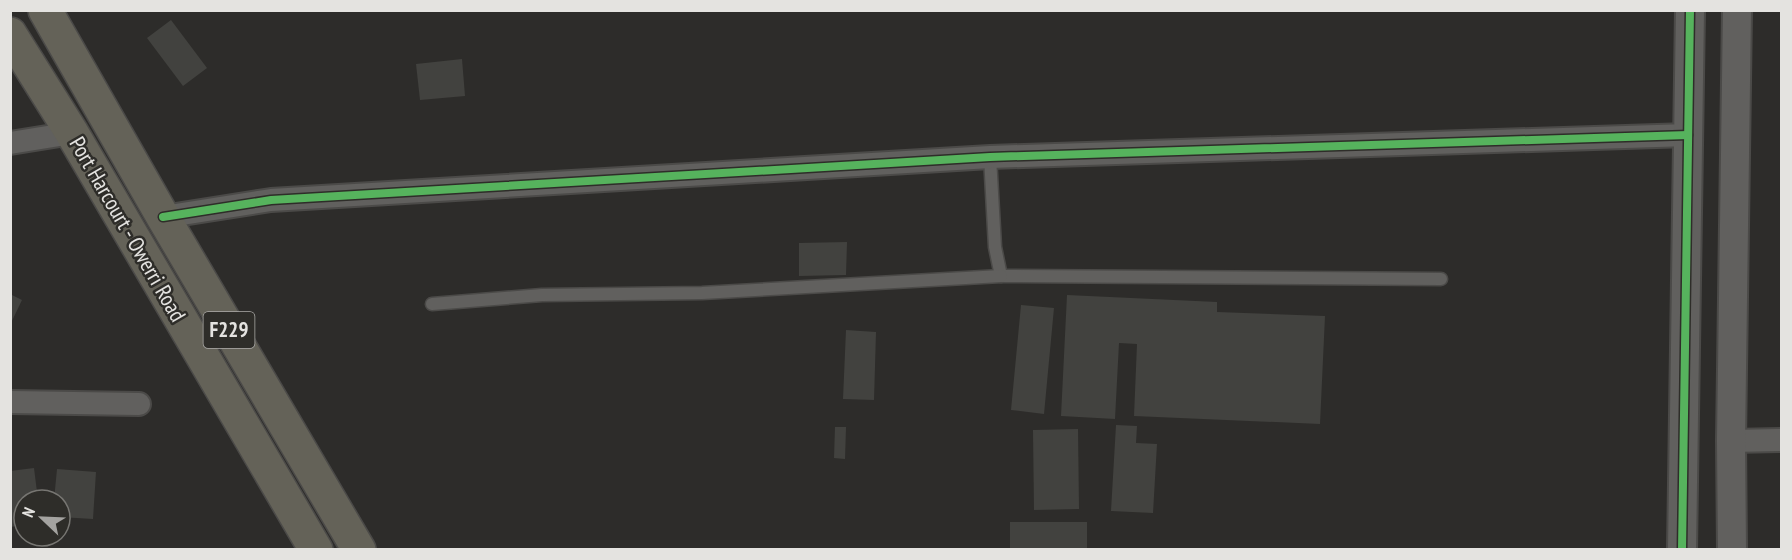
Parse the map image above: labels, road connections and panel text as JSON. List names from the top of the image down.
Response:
{
  "streets": {
    "main road": ["Port Harcourt - Owerri Road", "F229"]
  },
  "north": "top left"
}
